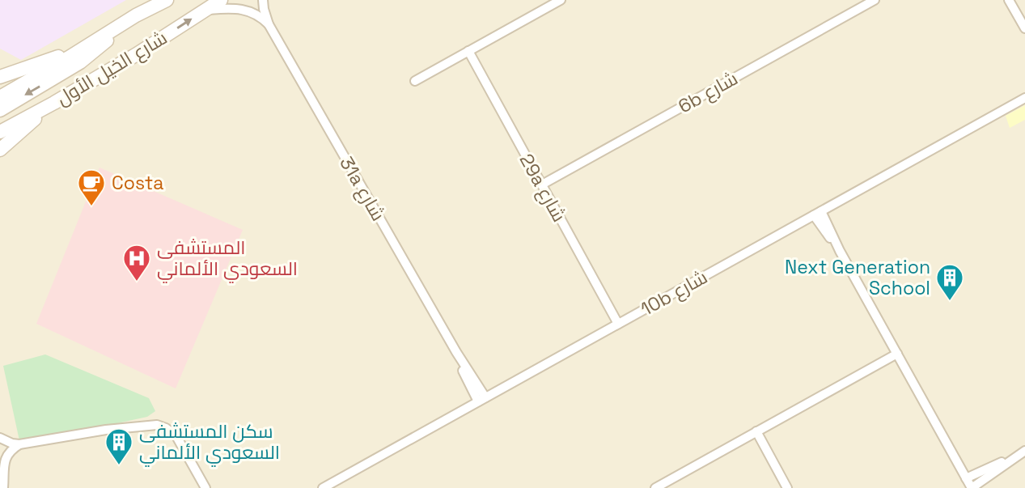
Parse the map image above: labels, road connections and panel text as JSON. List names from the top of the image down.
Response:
{
  "streets": {
    "main road": ["شارع الخيل الأول"],
    "street": [
      "6b شارع",
      "29a شارع",
      "31a شارع",
      "10b شارع"
    ]
  },
  "crossings": [
    ["شارع الخيل الأول", "31a شارع"],
    ["6b شارع", "29a شارع"],
    ["29a شارع", "10b شارع"],
    ["31a شارع", "10b شارع"]
  ],
  "places": {
    "cafe": ["Costa"],
    "hospital": ["المستشفى السعودي الألماني"],
    "building": ["Next Generation School", "سكن المستشفى السعودي الألماني"]
  }
}
